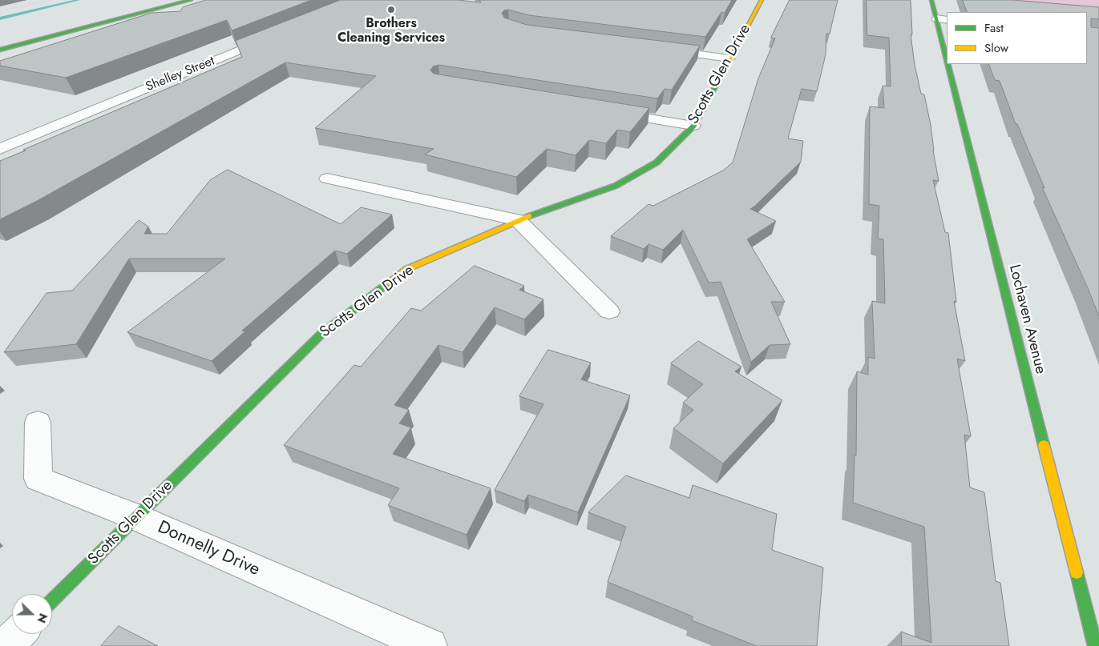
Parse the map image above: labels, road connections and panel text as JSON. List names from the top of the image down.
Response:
{
  "streets": {
    "main road": ["Scotts Glen Drive", "Lochaven Avenue"],
    "street": ["Shelley Street", "Donnelly Drive"]
  },
  "crossings": [
    ["Scotts Glen Drive", "Donnelly Drive"]
  ],
  "places": ["Brothers Cleaning Services"],
  "legend": ["Fast", "Slow"],
  "north": "right"
}
